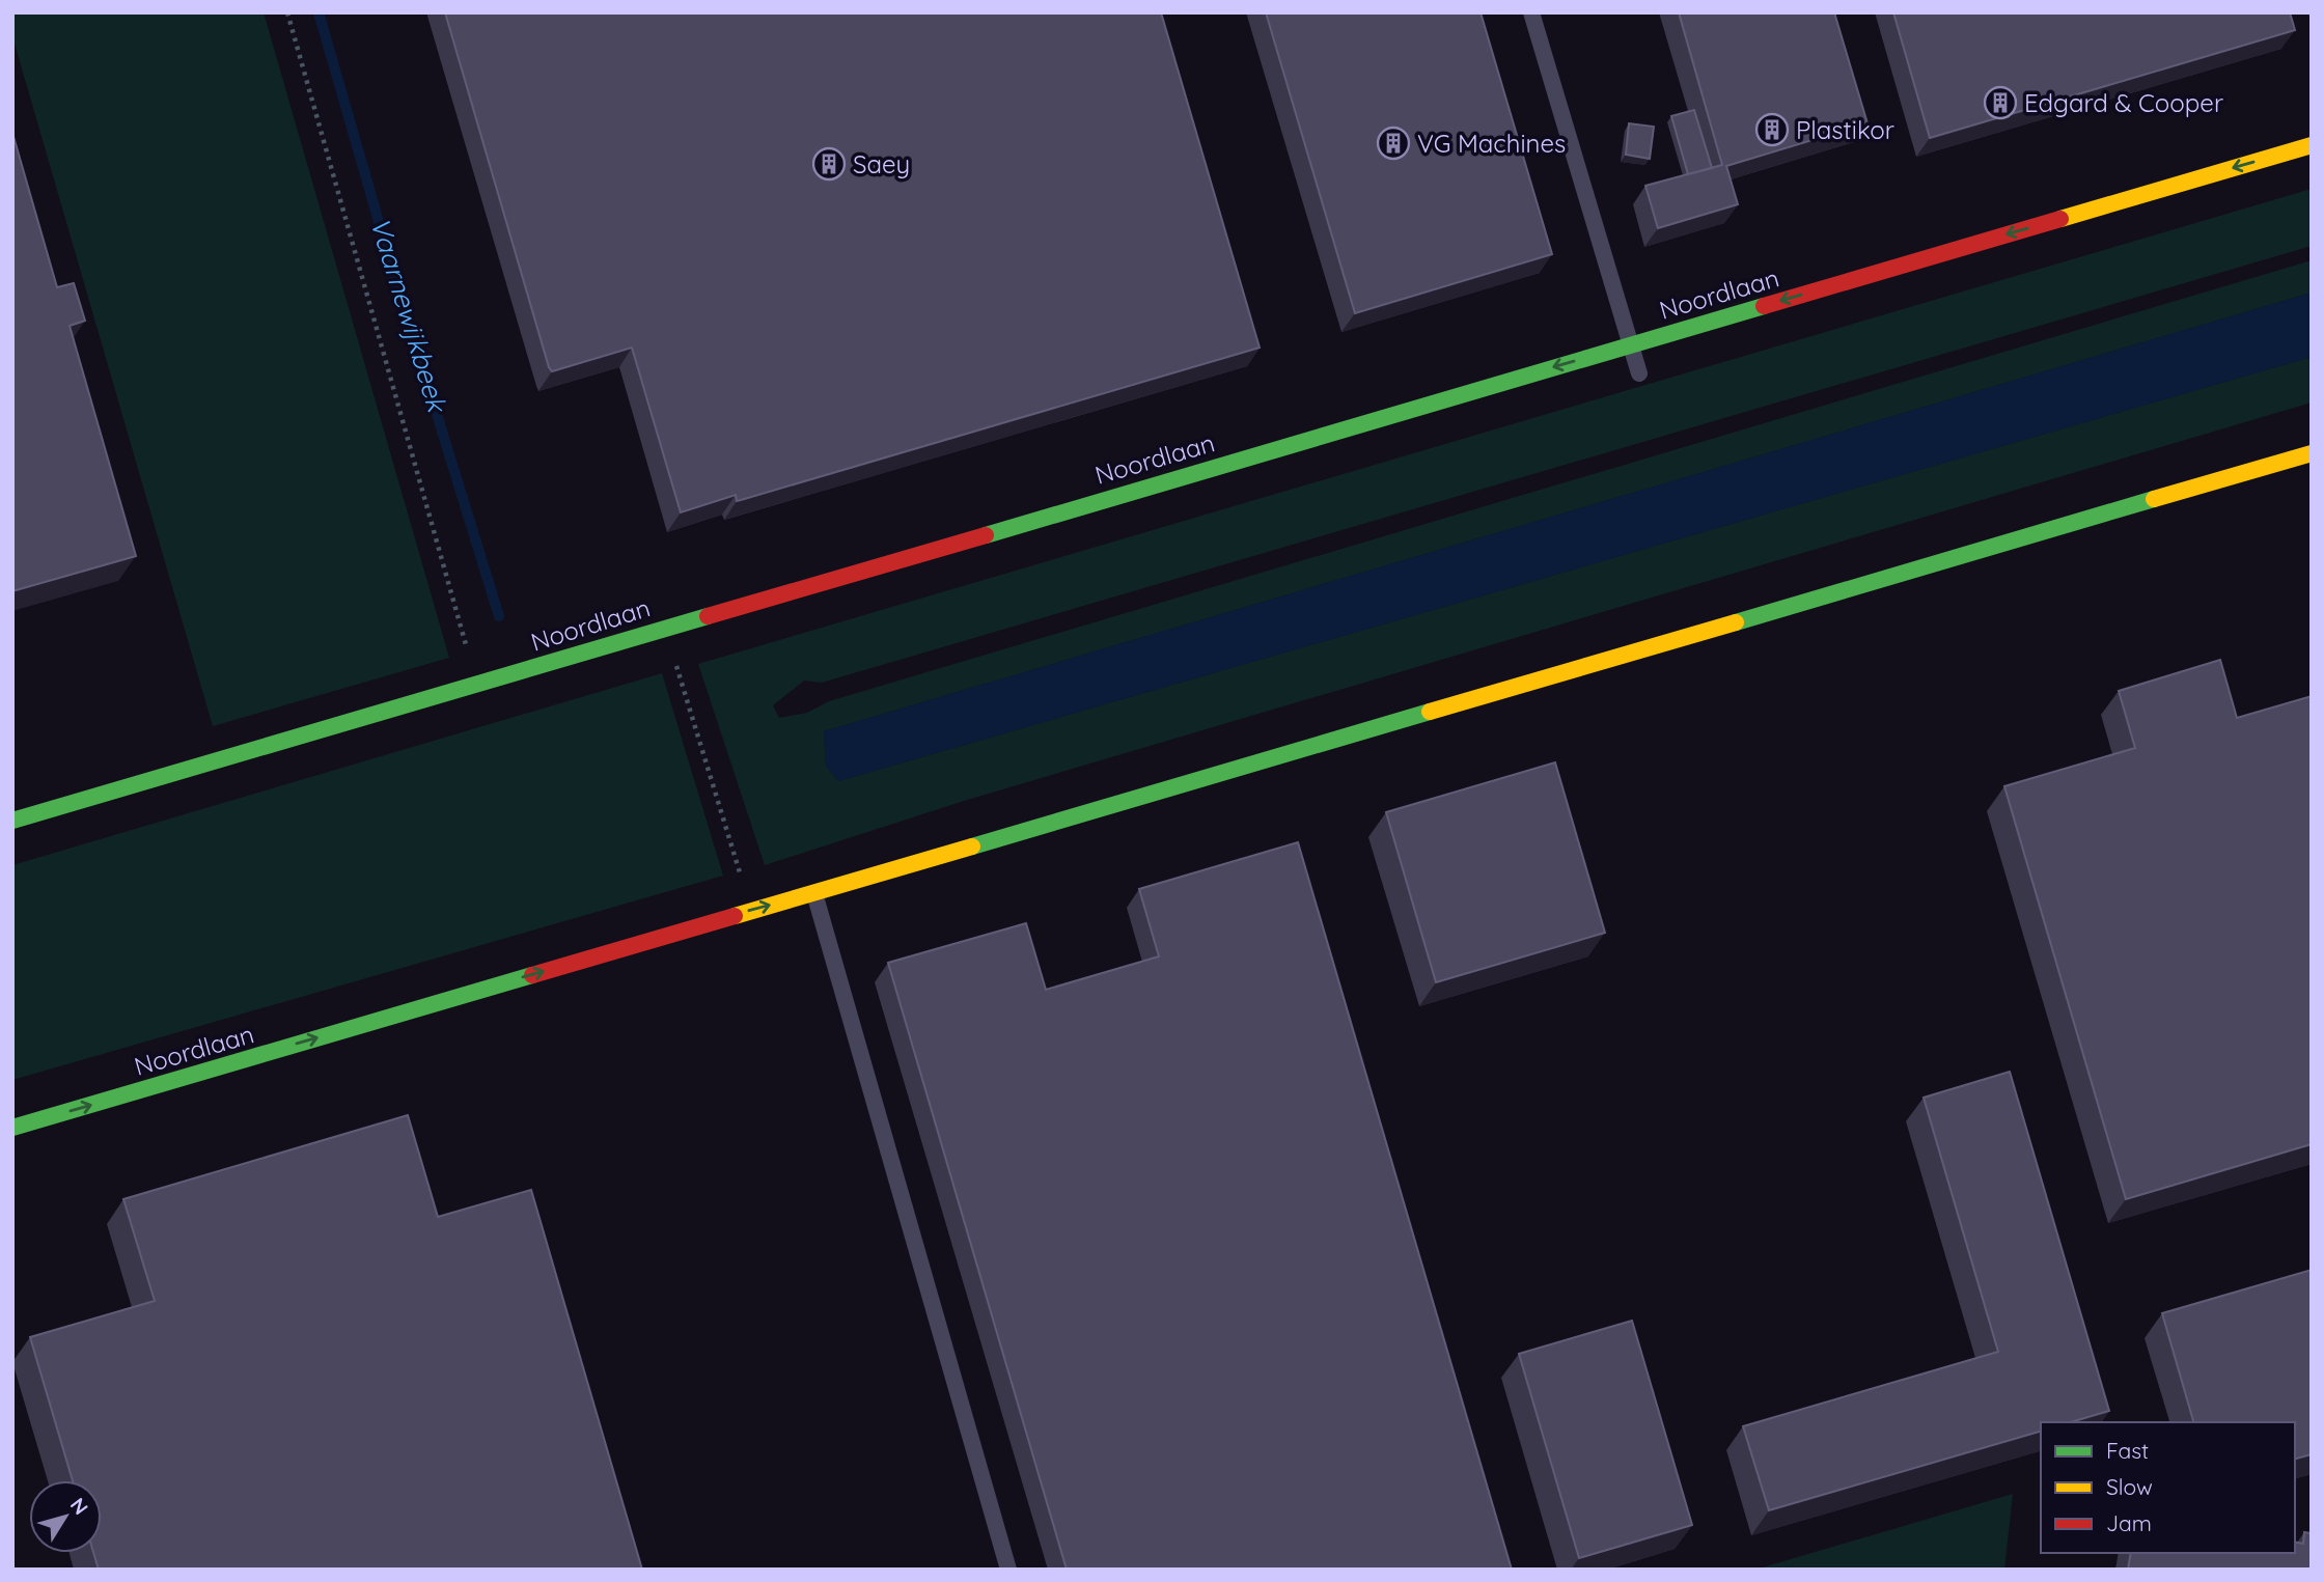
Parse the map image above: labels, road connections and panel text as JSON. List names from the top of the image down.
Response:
{
  "streets": {
    "street": ["Noordlaan"]
  },
  "water": ["Vaarnewijkbeek"],
  "places": {
    "building": [
      "Edgard & Cooper",
      "Plastikor",
      "VG Machines",
      "Saey"
    ]
  },
  "legend": ["Fast", "Slow", "Jam"],
  "north": "top right"
}
